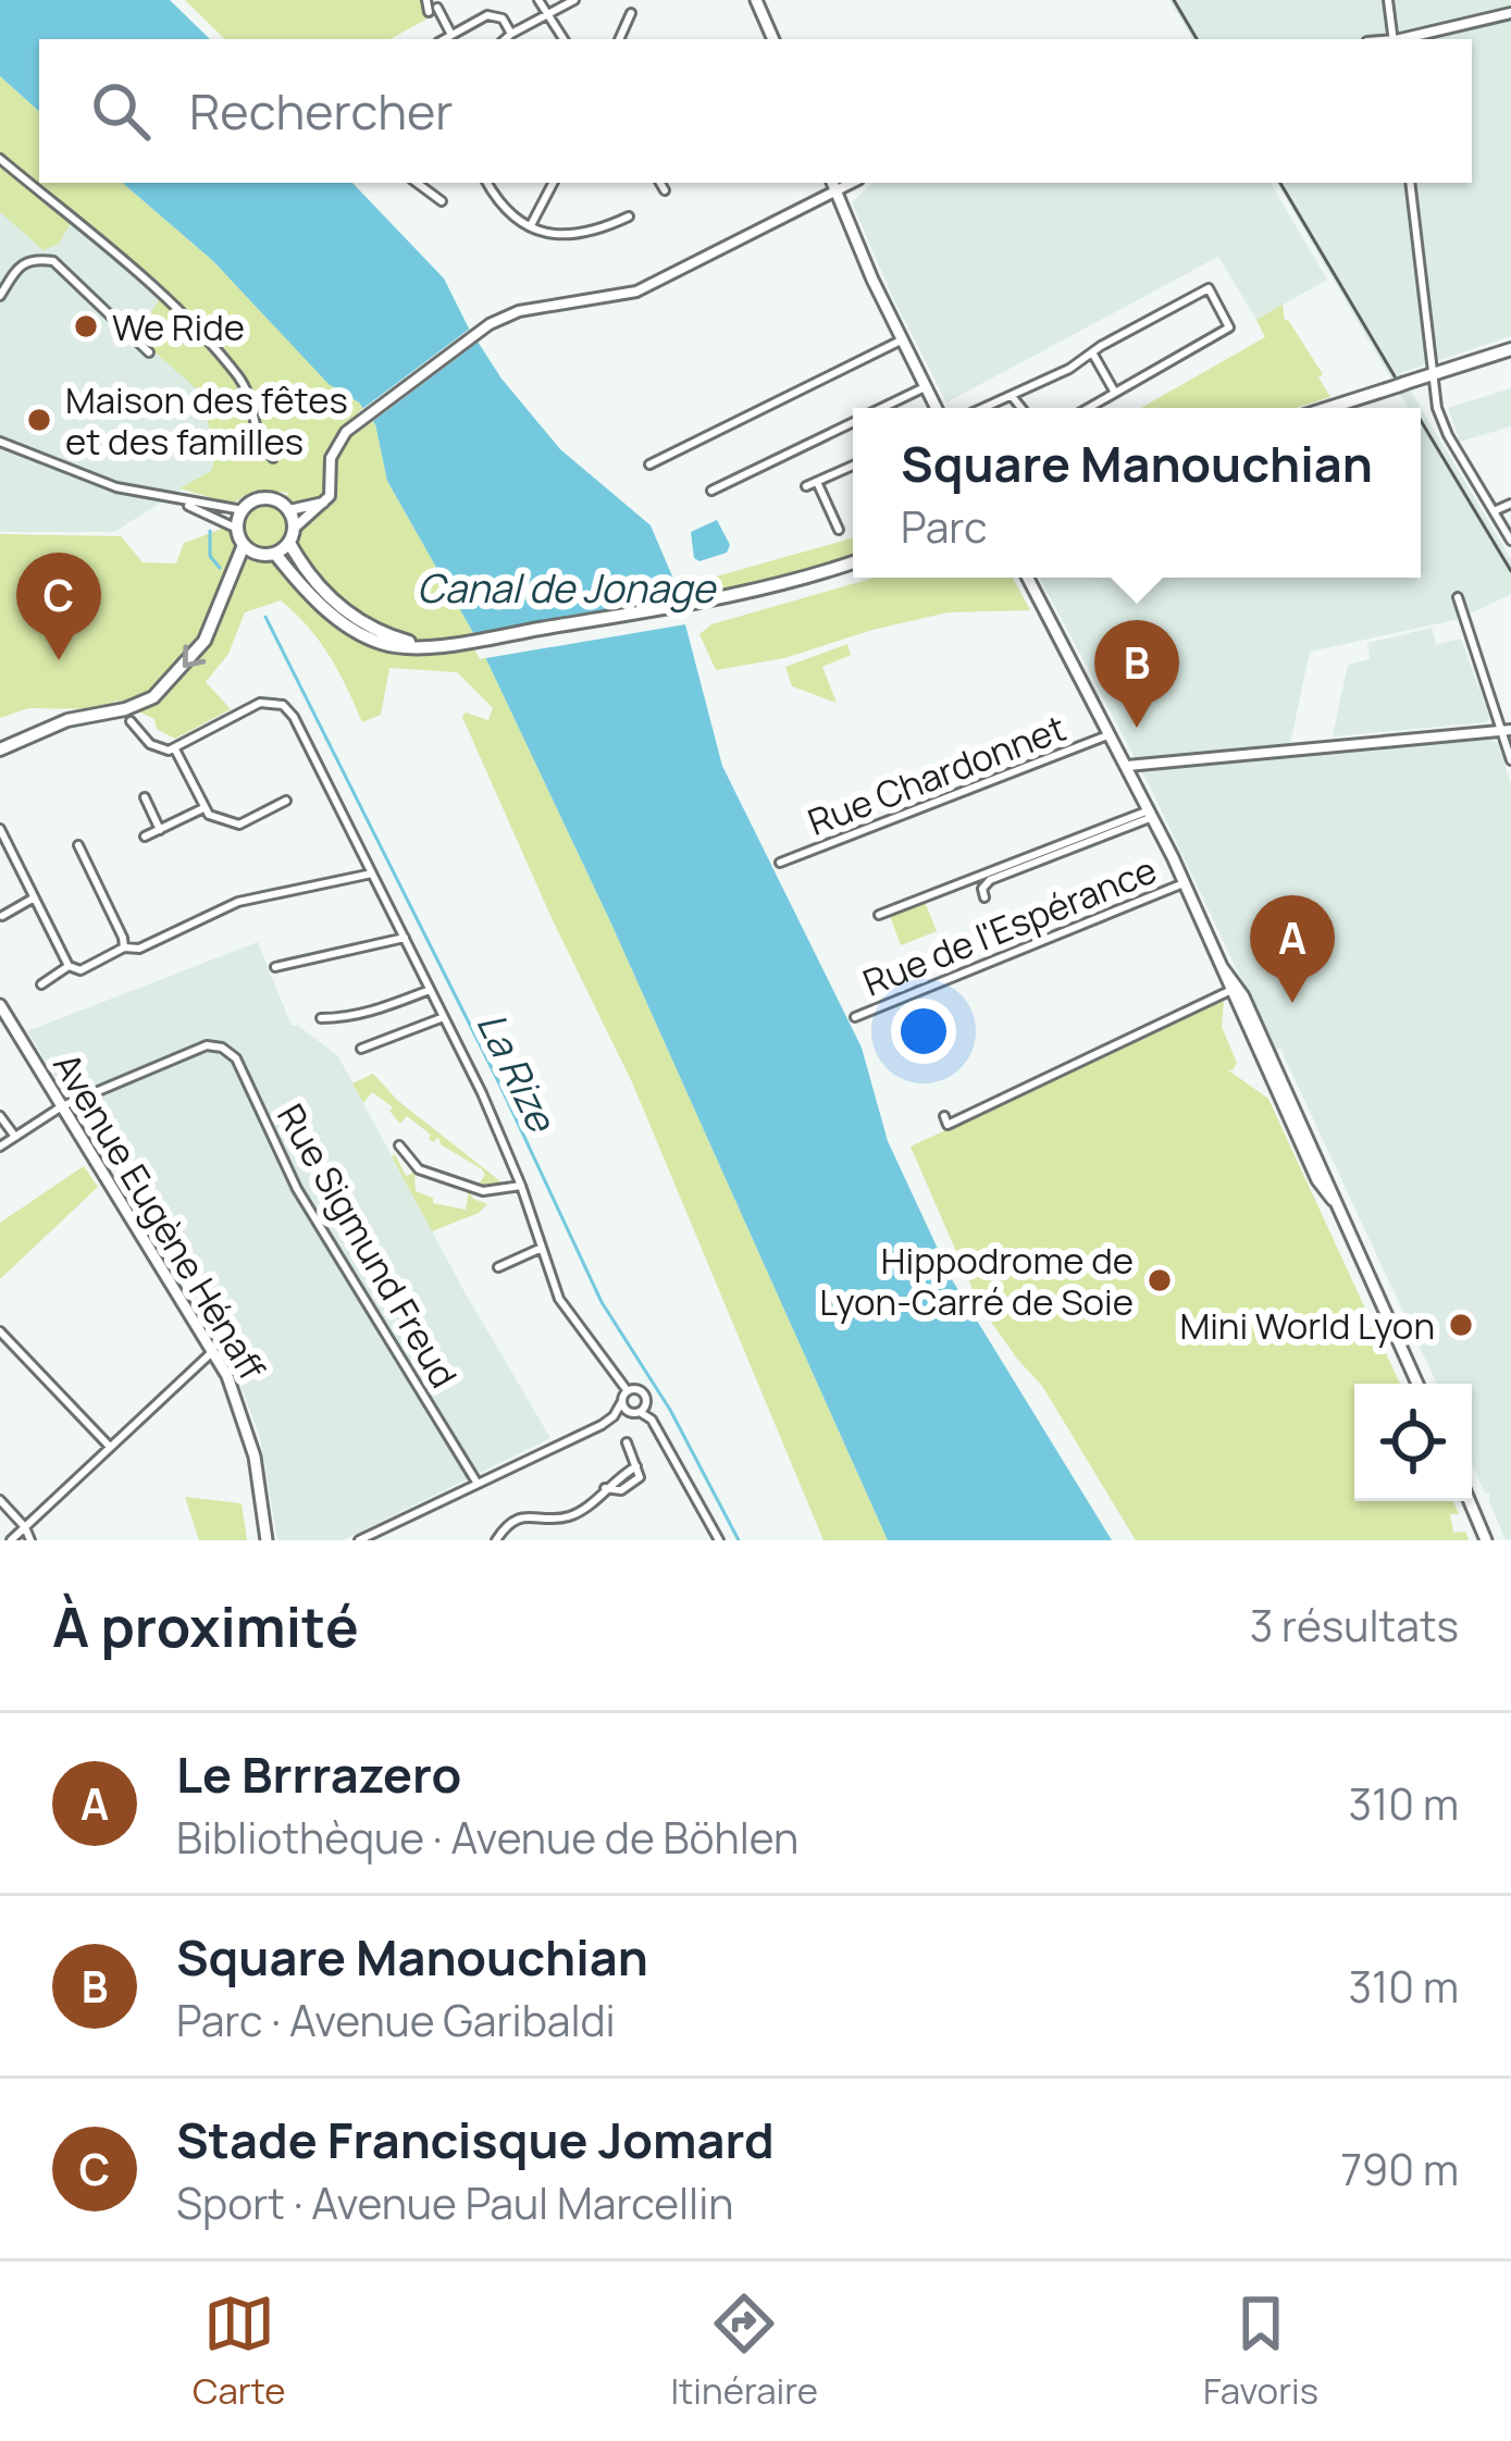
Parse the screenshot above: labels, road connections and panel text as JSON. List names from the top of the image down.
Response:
{
  "streets": {
    "main road": ["Avenue Eugène Hénaff"],
    "street": ["Rue Chardonnet", "Rue de l'Espérance", "Rue Sigmund Freud"]
  },
  "crossings": [
    ["Avenue Eugène Hénaff", "Rue Sigmund Freud"]
  ],
  "water": ["Canal de Jonage", "La Rize"],
  "places": [
    "We Ride",
    "Maison des fêtes et des familles",
    "Hippodrome de Lyon-Carré de Soie",
    "Mini World Lyon"
  ],
  "page": {
    "search": "Rechercher",
    "popup": ["Square Manouchian", "Parc"],
    "pins": ["C", "B", "A"],
    "heading": ["À proximité", "3 résultats"],
    "list": [
      {
        "mark": "A",
        "name": "Le Brrrazero",
        "note": "Bibliothèque · Avenue de Böhlen",
        "value": "310 m"
      },
      {
        "mark": "B",
        "name": "Square Manouchian",
        "note": "Parc · Avenue Garibaldi",
        "value": "310 m"
      },
      {
        "mark": "C",
        "name": "Stade Francisque Jomard",
        "note": "Sport · Avenue Paul Marcellin",
        "value": "790 m"
      }
    ],
    "nav": ["Carte", "Itinéraire", "Favoris"]
  }
}
